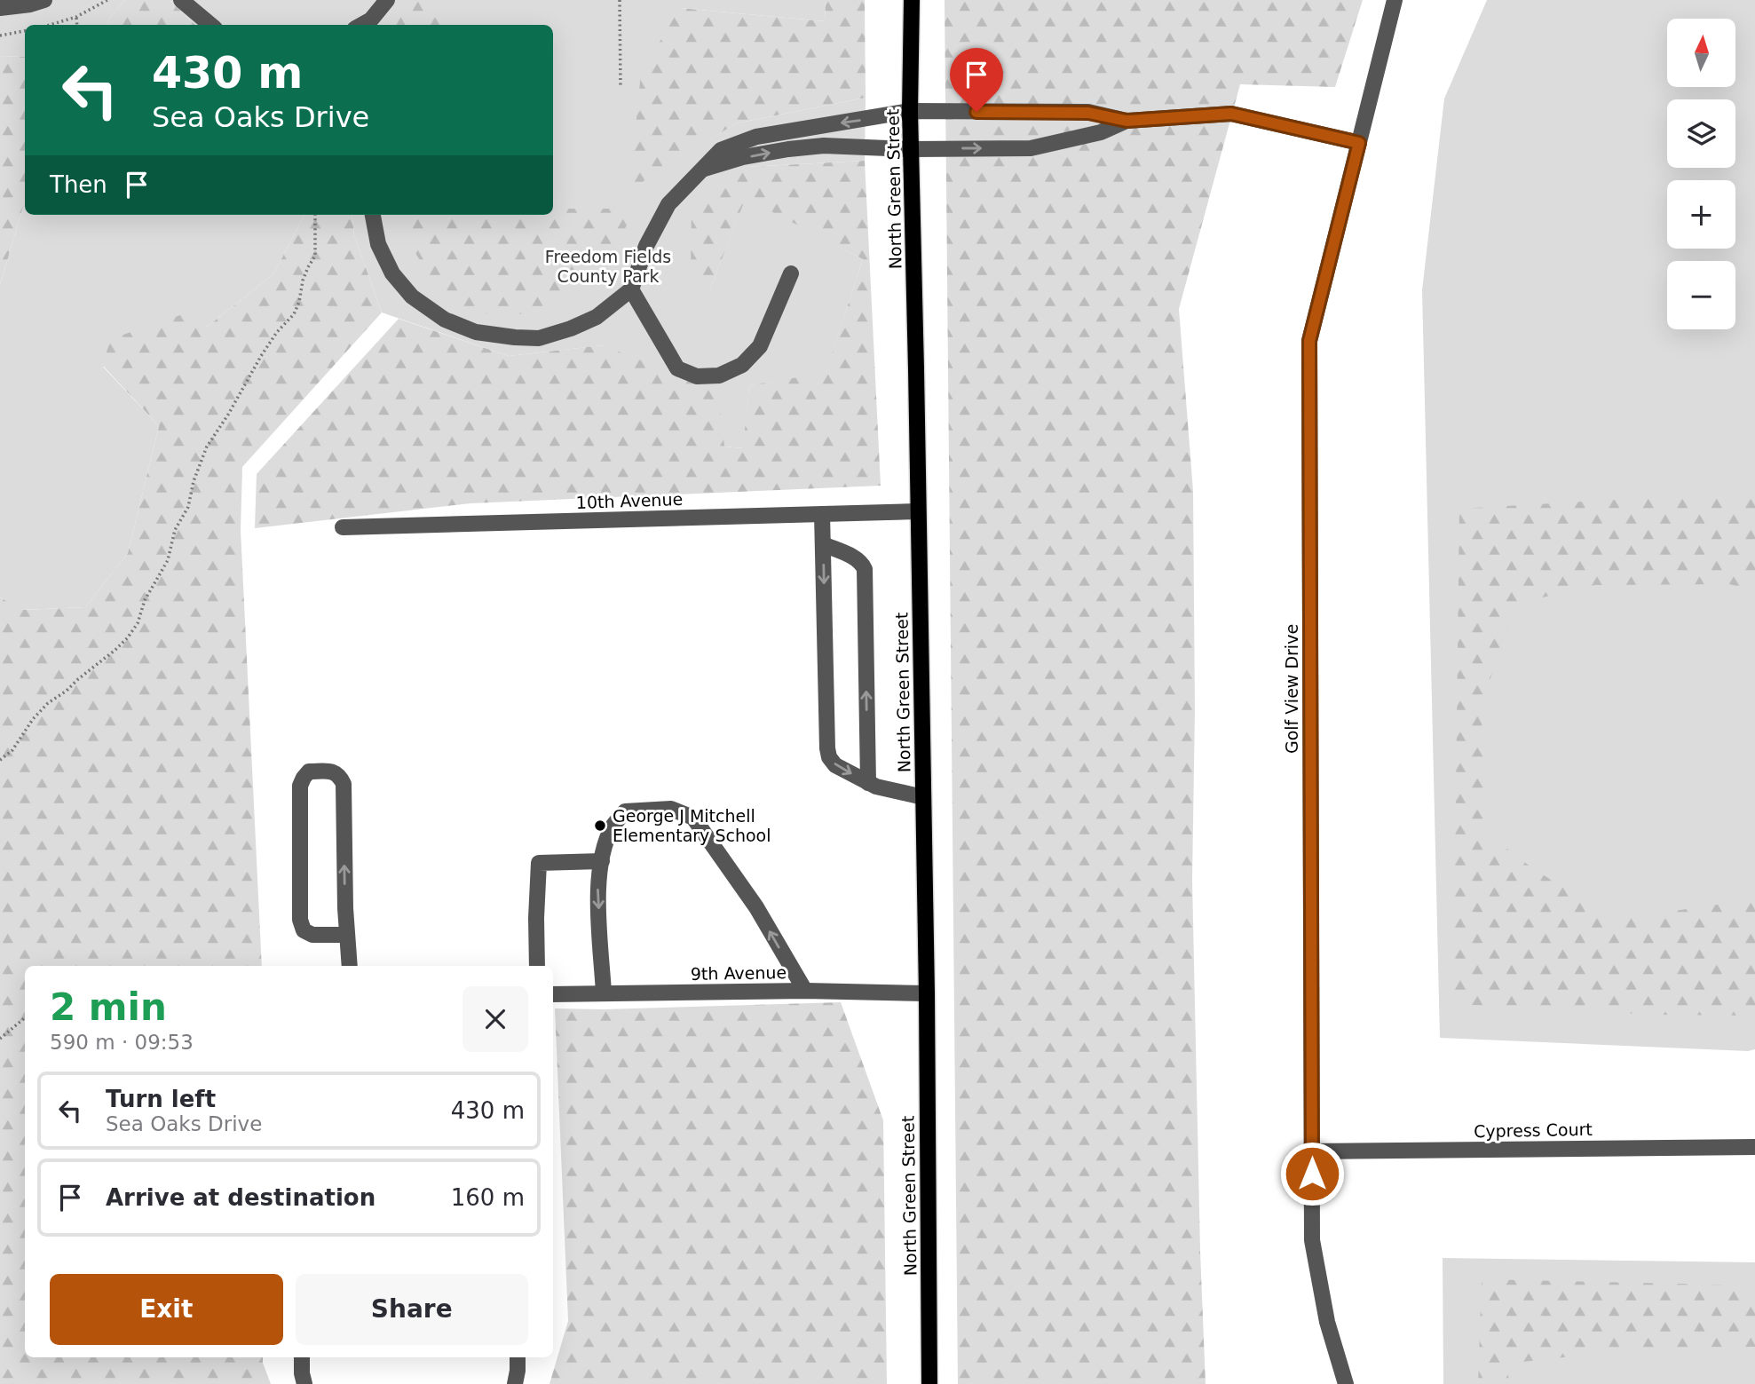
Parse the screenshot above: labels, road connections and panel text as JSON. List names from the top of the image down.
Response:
{
  "streets": {
    "main road": ["North Green Street"],
    "street": [
      "10th Avenue",
      "Golf View Drive",
      "9th Avenue",
      "Cypress Court"
    ]
  },
  "crossings": [
    ["North Green Street", "10th Avenue"],
    ["North Green Street", "9th Avenue"],
    ["Golf View Drive", "Cypress Court"]
  ],
  "parks": ["Freedom Fields County Park"],
  "places": ["George J Mitchell Elementary School"],
  "north": "top",
  "page": {
    "map_buttons": ["+", "−"],
    "turn": ["430 m", "Sea Oaks Drive"],
    "then": "Then",
    "heading": ["2 min", "590 m · 09:53"],
    "list": [
      {
        "name": "Turn left",
        "note": "Sea Oaks Drive",
        "value": "430 m"
      },
      {
        "name": "Arrive at destination",
        "value": "160 m"
      }
    ],
    "buttons": ["Exit", "Share"]
  }
}
